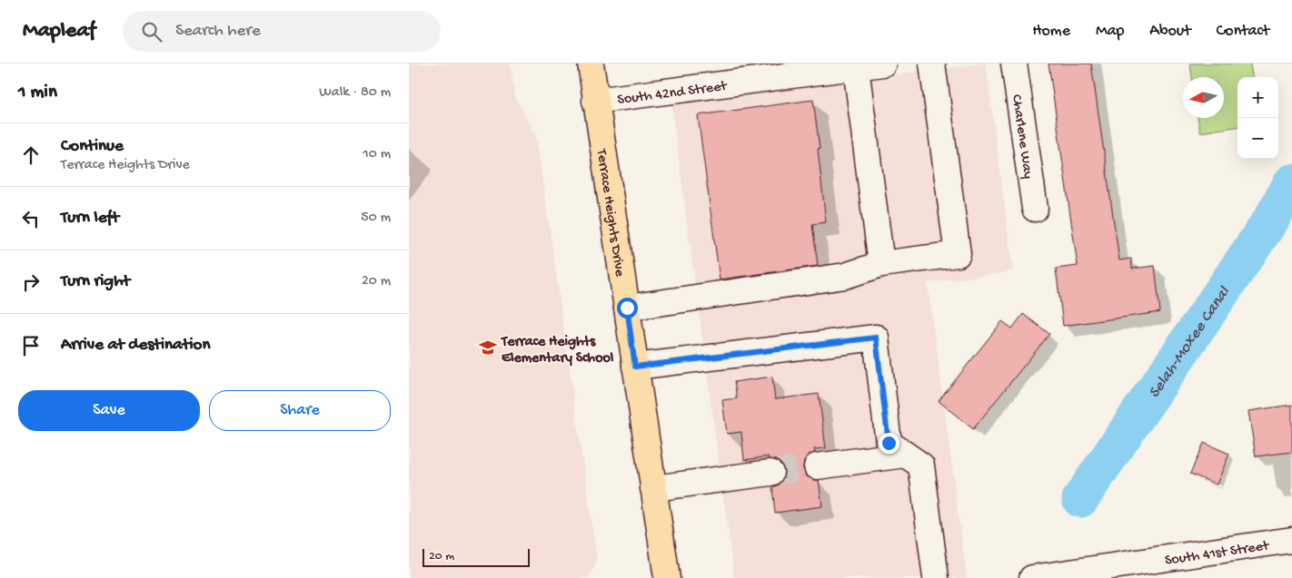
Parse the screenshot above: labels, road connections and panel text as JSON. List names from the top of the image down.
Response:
{
  "streets": {
    "main road": ["Terrace Heights Drive"],
    "street": ["South 42nd Street", "Charlene Way", "South 41st Street"]
  },
  "crossings": [
    ["South 42nd Street", "Terrace Heights Drive"]
  ],
  "water": ["Selah-Moxee Canal"],
  "places": {
    "school or university": ["Terrace Heights Elementary School"]
  },
  "scale_bar": "20 m",
  "north": "left",
  "page": {
    "header": "Mapleaf",
    "search": "Search here",
    "nav": [
      "Home",
      "Map",
      "About",
      "Contact"
    ],
    "heading": ["1 min", "Walk · 80 m"],
    "map_buttons": ["+", "−"],
    "list": [
      ["Continue", "Terrace Heights Drive", "10 m"],
      ["Turn left", "50 m"],
      ["Turn right", "20 m"],
      "Arrive at destination"
    ],
    "buttons": ["Save", "Share"],
    "scale": "20 m"
  }
}
